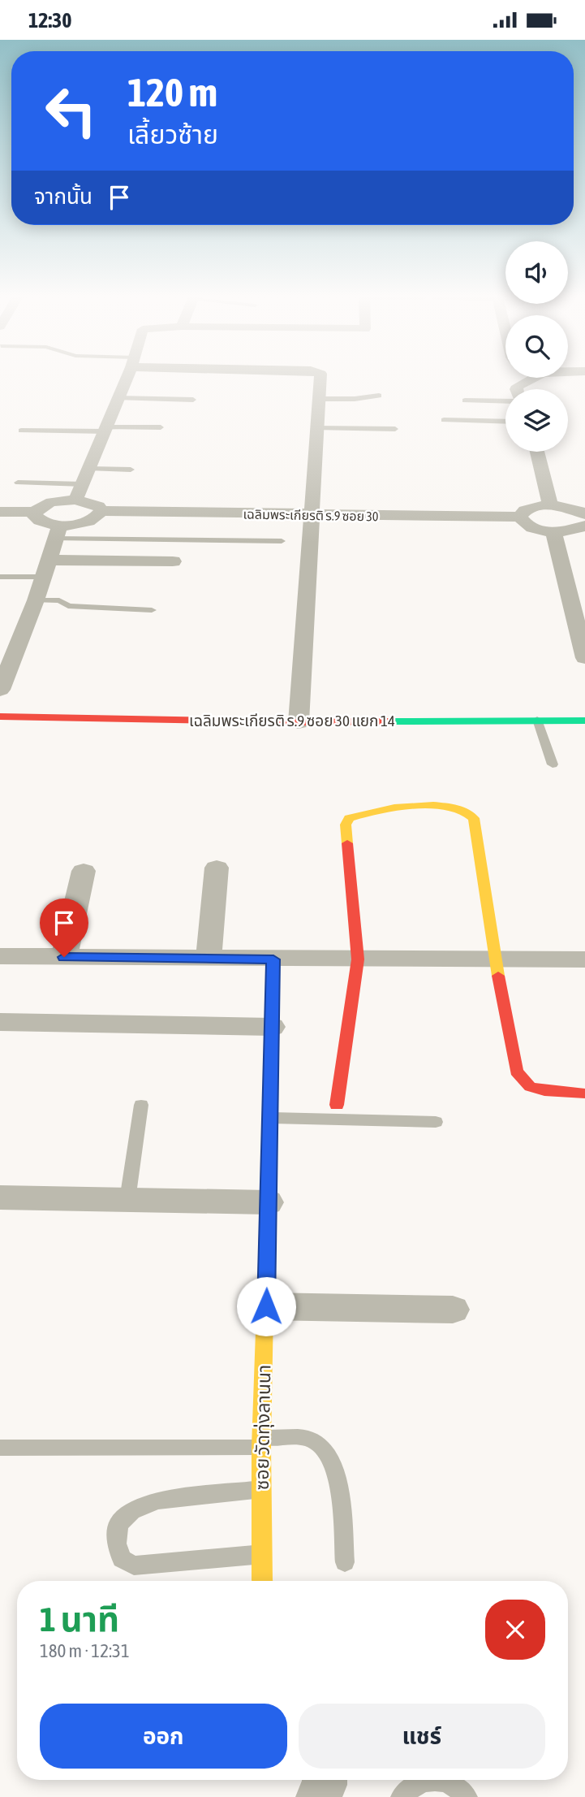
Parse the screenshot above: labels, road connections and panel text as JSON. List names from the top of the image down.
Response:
{
  "streets": {
    "street": ["เฉลิมพระเกียรติ ร.9 ซอย 30", "เฉลิมพระเกียรติ ร.9 ซอย 30 แยก 14", "ซอย วัดทุ่งลานนา"]
  },
  "page": {
    "status": "12:30",
    "turn": ["120 m", "เลี้ยวซ้าย"],
    "then": "จากนั้น",
    "heading": ["1 นาที", "180 m · 12:31"],
    "buttons": ["ออก", "แชร์"]
  }
}
